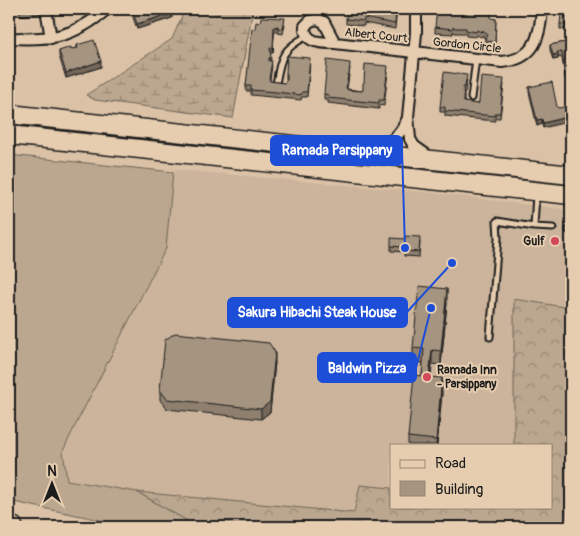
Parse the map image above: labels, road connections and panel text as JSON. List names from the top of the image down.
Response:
{
  "streets": {
    "street": ["Albert Court", "Gordon Circle"]
  },
  "crossings": [
    ["Albert Court", "Gordon Circle"]
  ],
  "places": [
    "Gulf",
    "Ramada Parsippany",
    "Sakura Hibachi Steak House",
    "Baldwin Pizza",
    "Ramada Inn - Parsippany"
  ],
  "legend": ["Road", "Building"],
  "north": "top"
}
